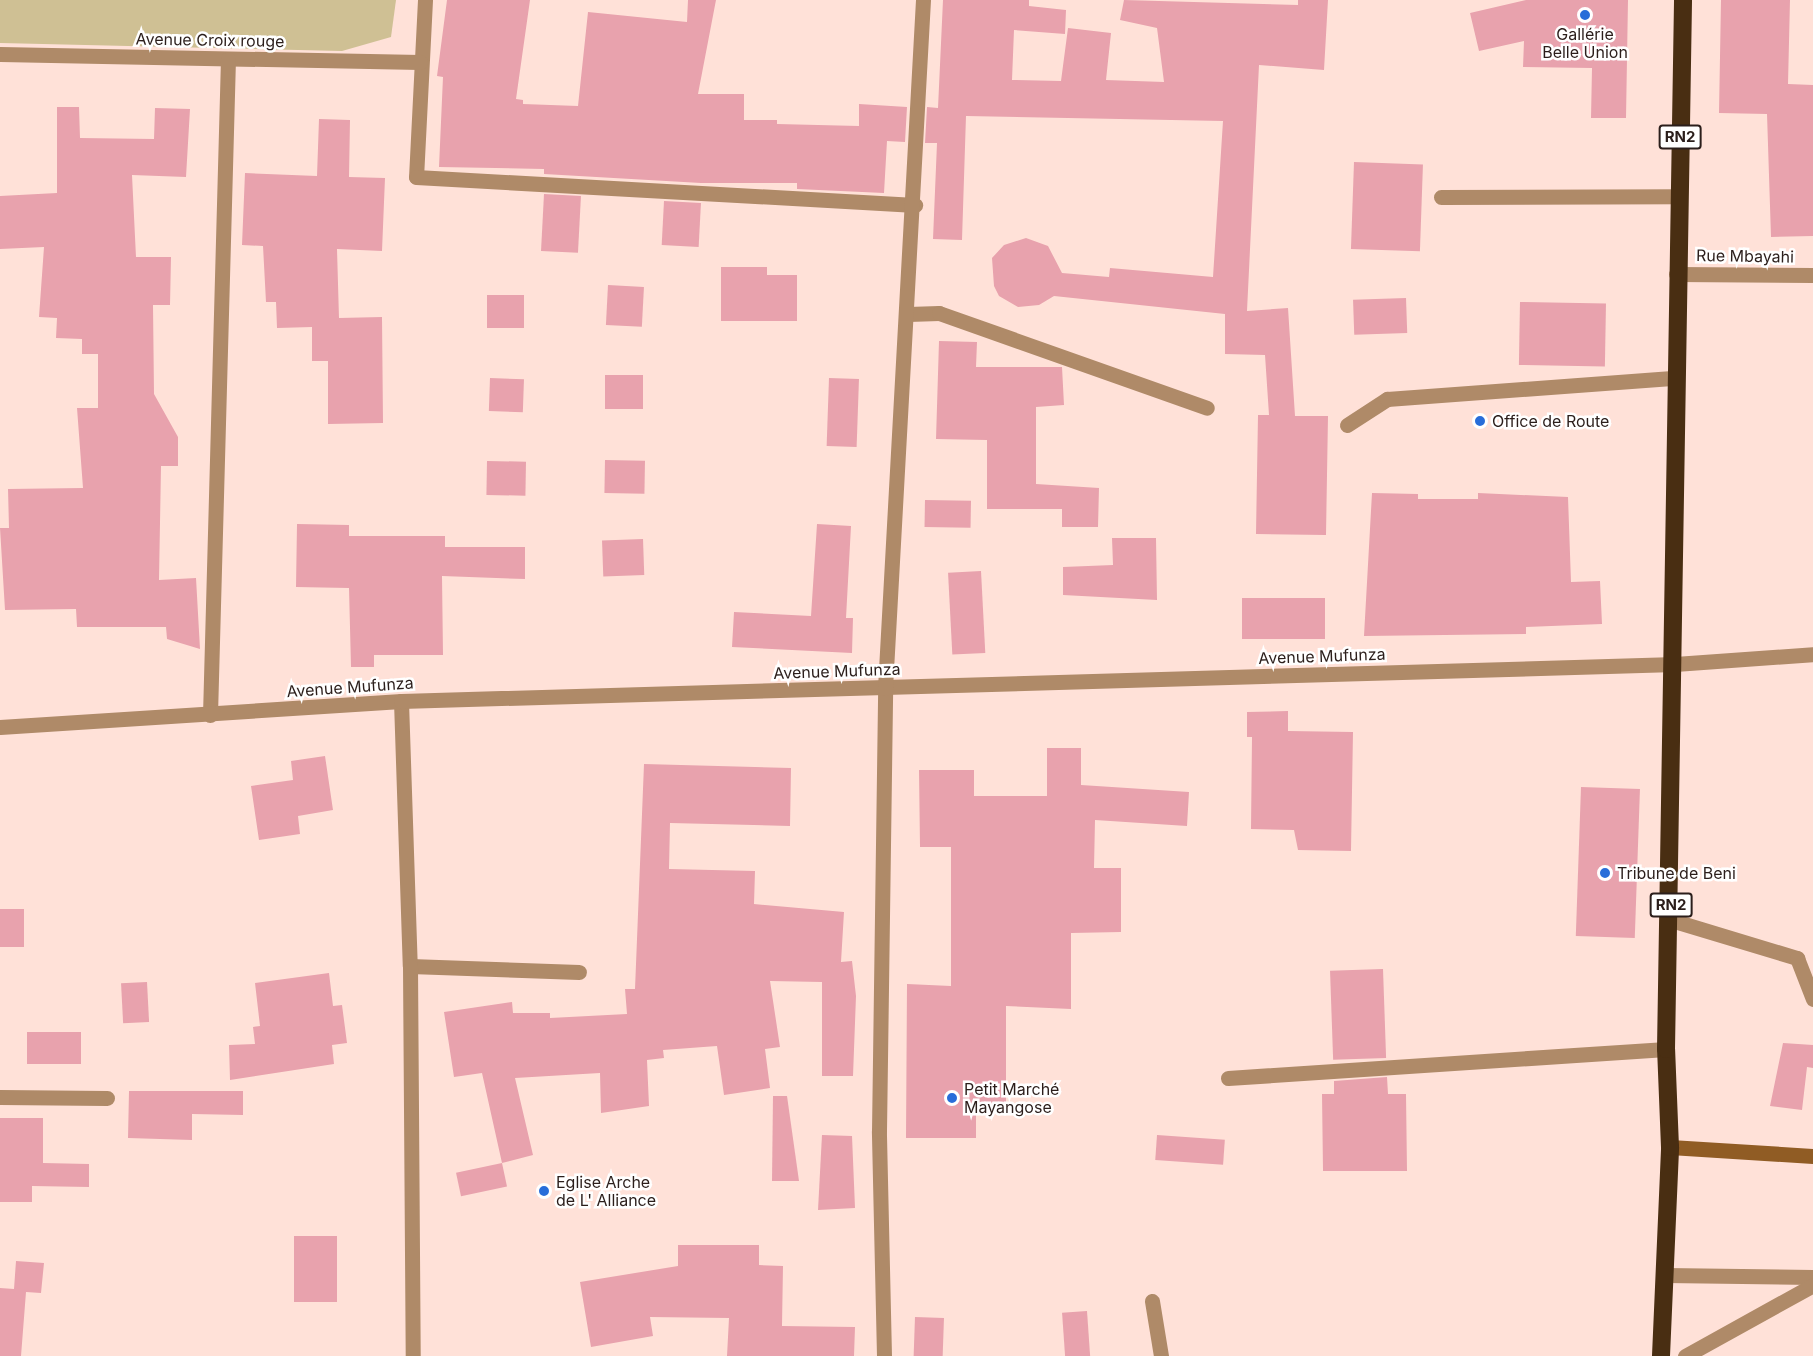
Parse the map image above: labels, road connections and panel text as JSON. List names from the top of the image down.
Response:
{
  "streets": {
    "highway": ["RN2"],
    "street": ["Avenue Croix rouge", "Rue Mbayahi", "Avenue Mufunza"]
  },
  "crossings": [
    ["RN2", "Rue Mbayahi"],
    ["RN2", "Avenue Mufunza"]
  ],
  "places": [
    "Gallérie Belle Union",
    "Office de Route",
    "Tribune de Beni",
    "Petit Marché Mayangose",
    "Eglise Arche de L' Alliance"
  ]
}
